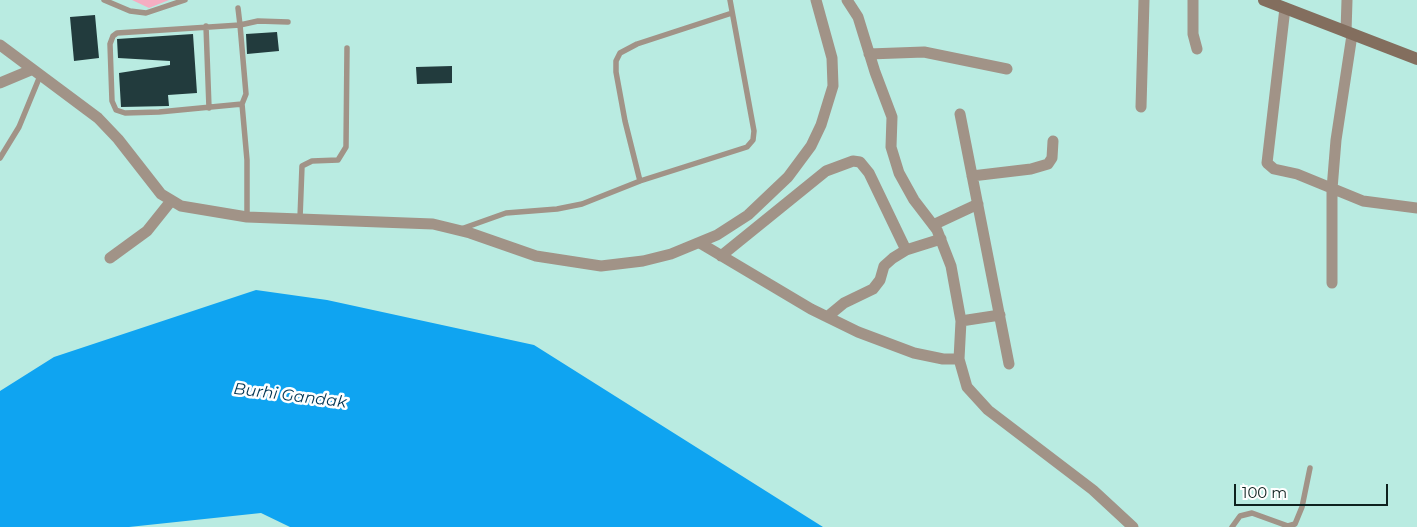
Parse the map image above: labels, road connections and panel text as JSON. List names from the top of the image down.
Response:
{
  "water": ["Burhi Gandak"],
  "scale_bar": "100 m"
}
